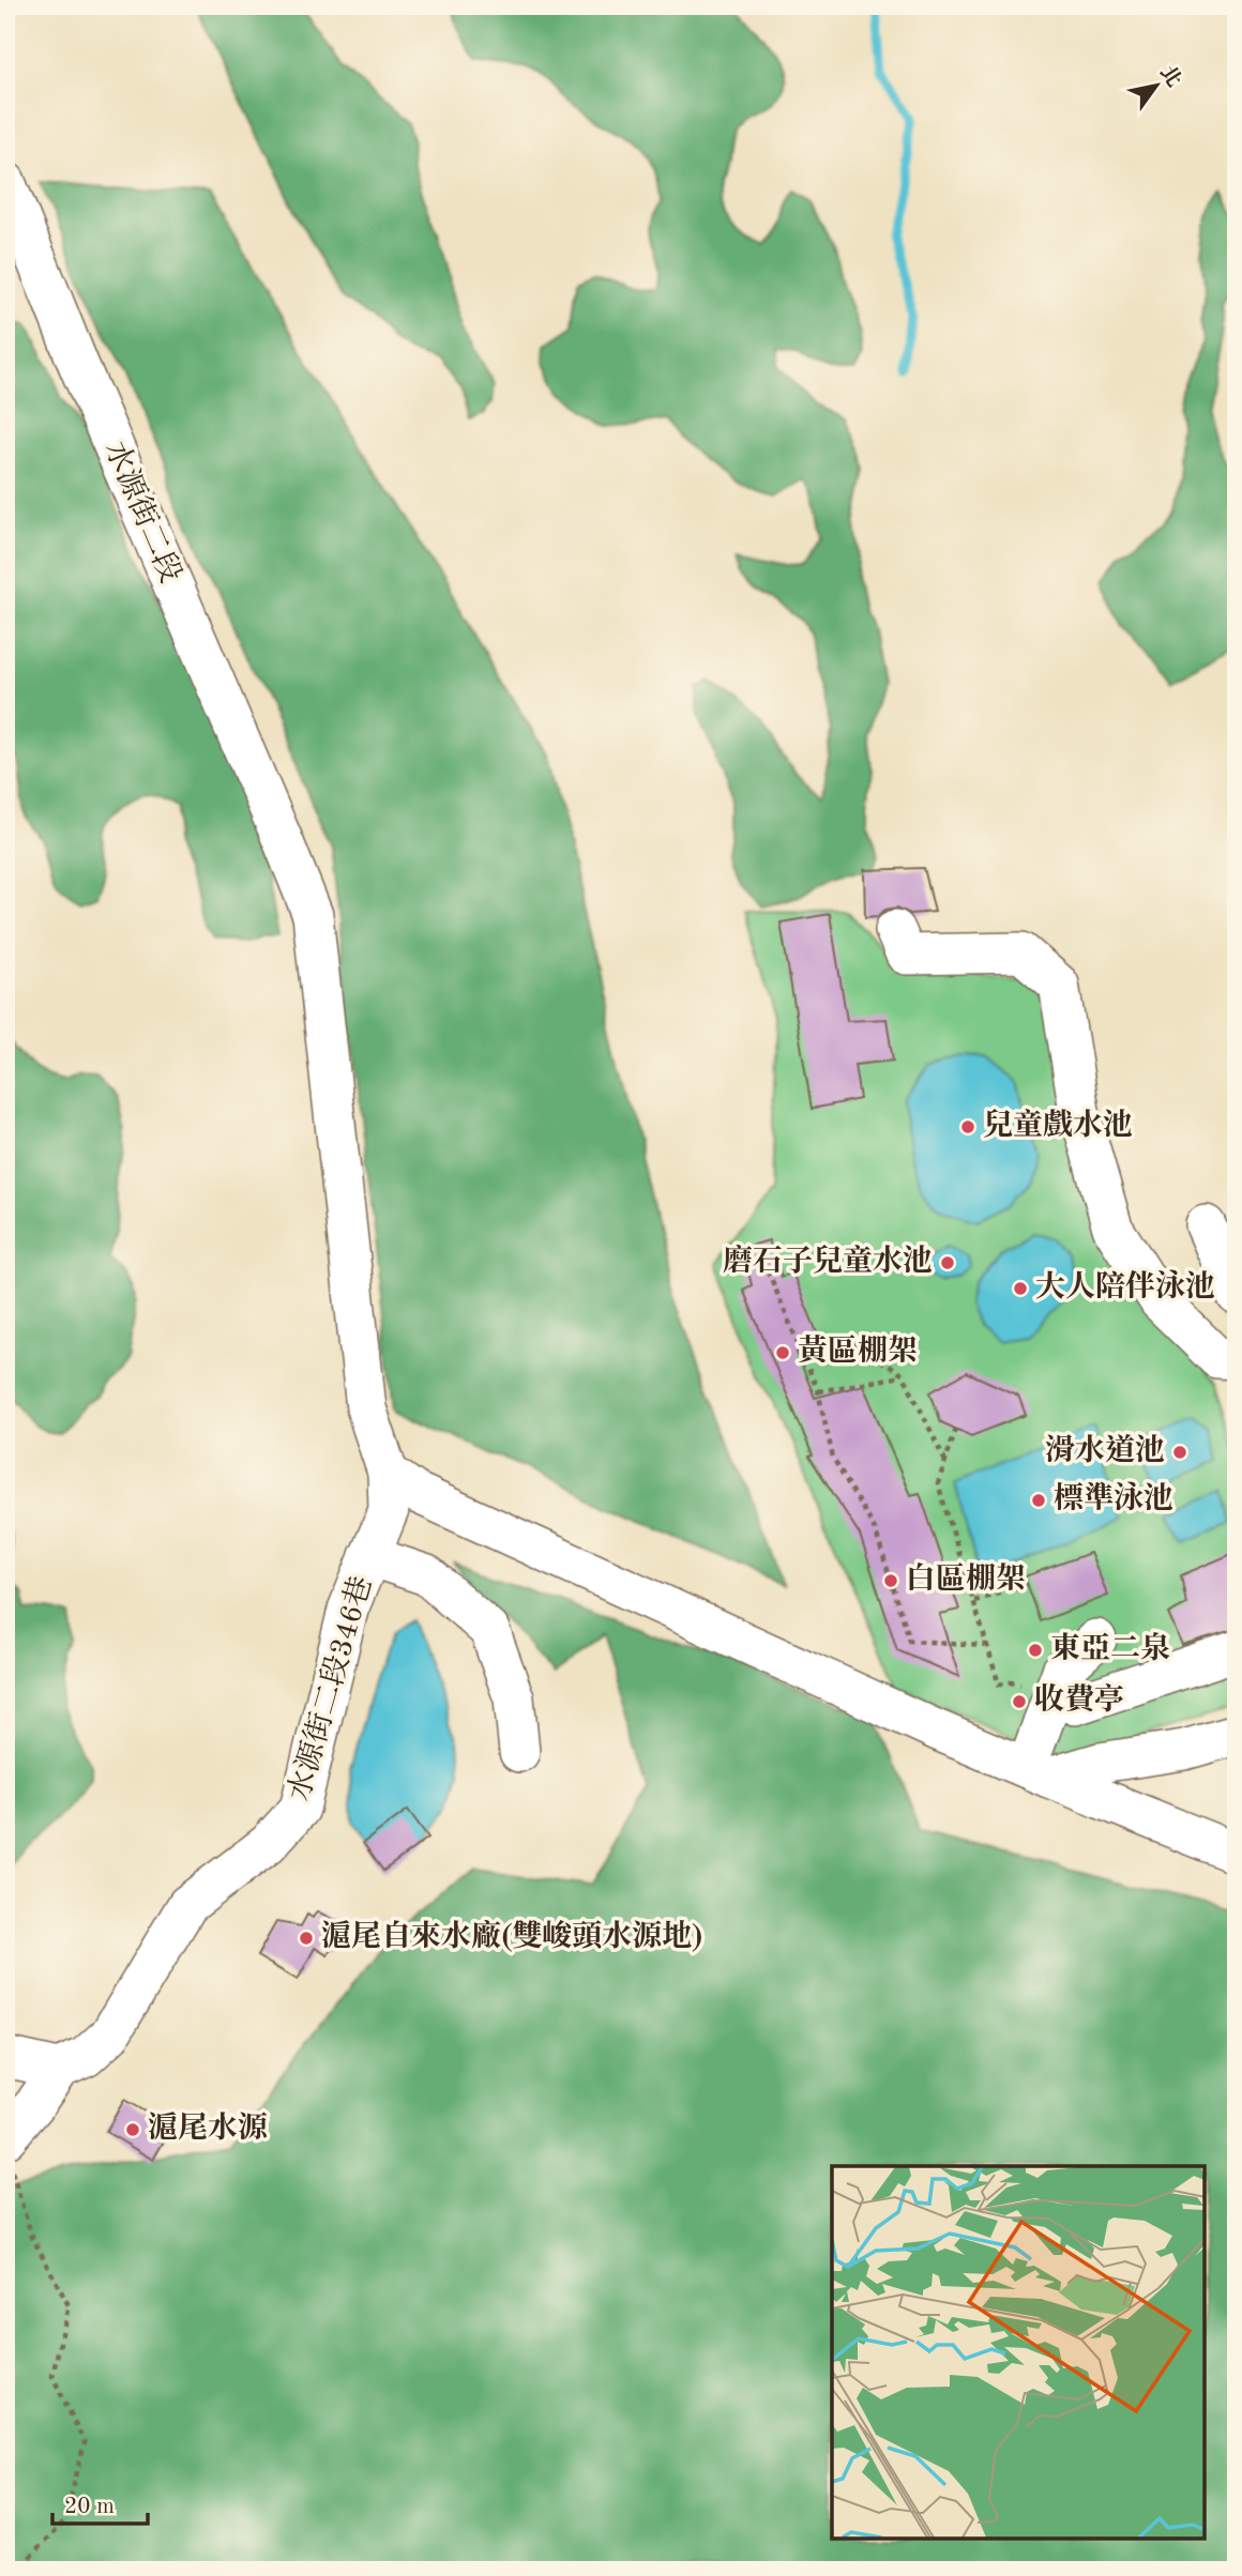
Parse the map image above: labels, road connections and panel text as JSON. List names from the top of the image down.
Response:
{
  "streets": {
    "street": ["水源街二段", "水源街二段346巷"]
  },
  "crossings": [
    ["水源街二段", "水源街二段346巷"]
  ],
  "places": [
    "兒童戲水池",
    "磨石子兒童水池",
    "大人陪伴泳池",
    "黃區棚架",
    "滑水道池",
    "標準泳池",
    "白區棚架",
    "東亞二泉",
    "收費亭",
    "滬尾自來水廠(雙峻頭水源地)",
    "滬尾水源"
  ],
  "scale_bar": "20 m",
  "north": "top right"
}
